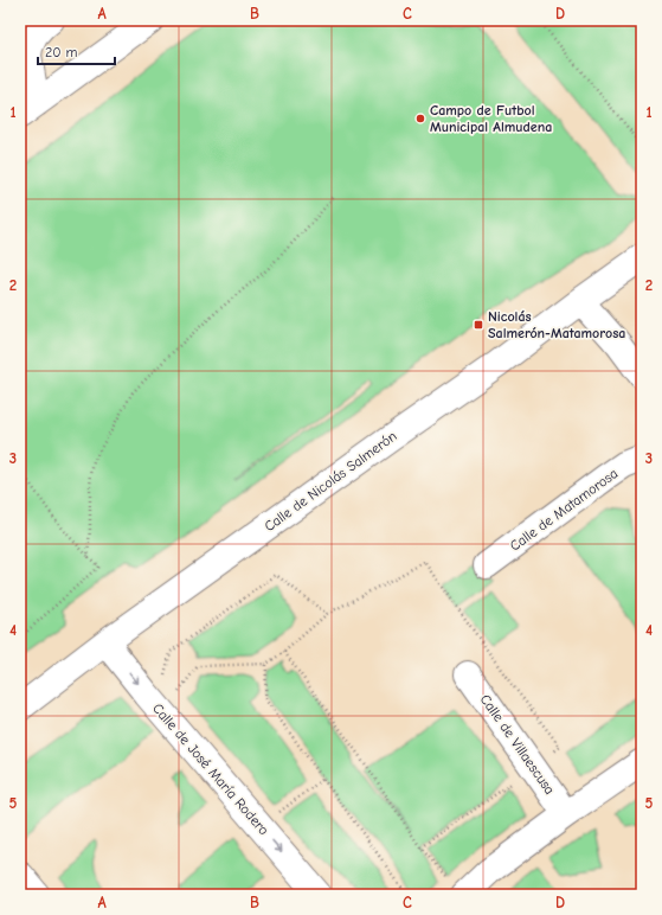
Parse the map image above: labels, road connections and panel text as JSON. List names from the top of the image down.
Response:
{
  "streets": {
    "street": [
      "Calle de Nicolás Salmerón",
      "Calle de Matamorosa",
      "Calle de Villaescusa",
      "Calle de José María Rodero"
    ]
  },
  "crossings": [
    ["Calle de Nicolás Salmerón", "Calle de José María Rodero"]
  ],
  "one_way": ["Calle de José María Rodero"],
  "places": {
    "other": ["Campo de Futbol Municipal Almudena"],
    "transit": ["Nicolás Salmerón-Matamorosa"]
  },
  "scale_bar": "20 m",
  "grid": {
    "columns": [
      "A",
      "B",
      "C",
      "D"
    ],
    "rows": [
      "1",
      "2",
      "3",
      "4",
      "5"
    ]
  }
}
